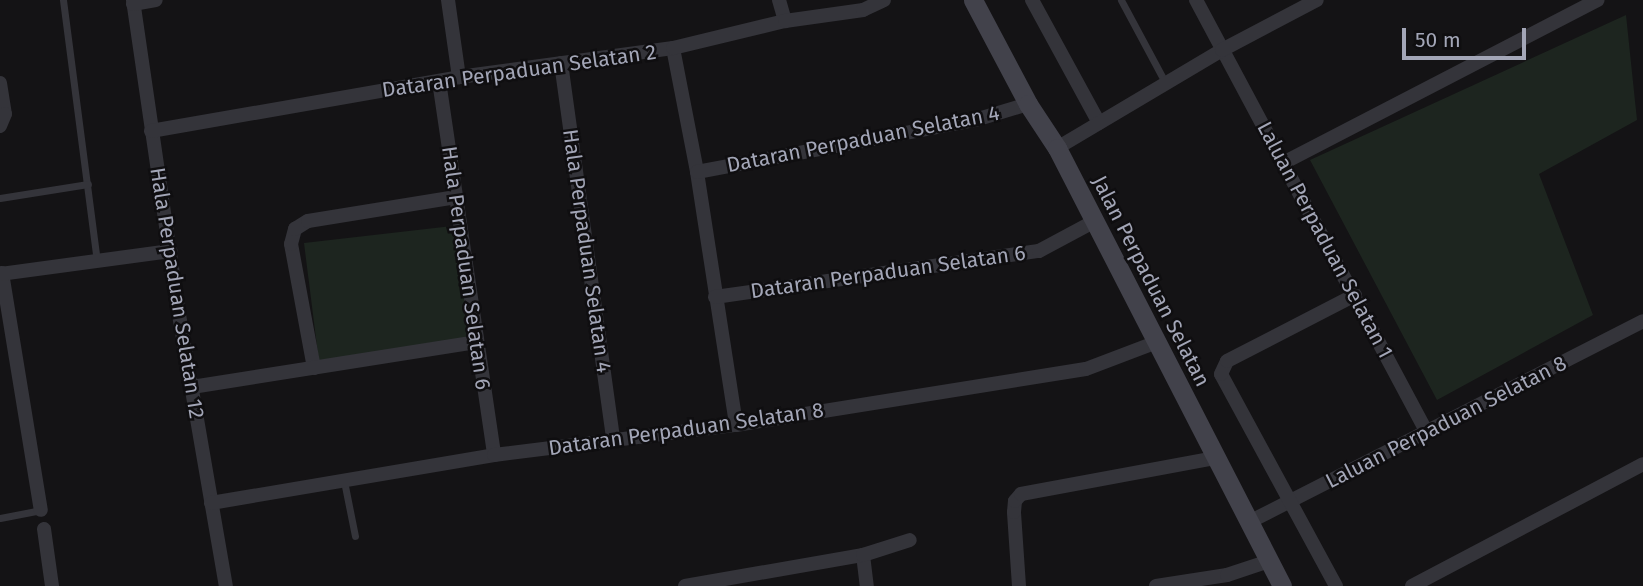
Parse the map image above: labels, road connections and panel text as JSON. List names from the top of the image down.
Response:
{
  "streets": {
    "street": [
      "Dataran Perpaduan Selatan 2",
      "Dataran Perpaduan Selatan 4",
      "Laluan Perpaduan Selatan 1",
      "Hala Perpaduan Selatan 4",
      "Hala Perpaduan Selatan 6",
      "Dataran Perpaduan Selatan 6",
      "Jalan Perpaduan Selatan",
      "Hala Perpaduan Selatan 12",
      "Laluan Perpaduan Selatan 8",
      "Dataran Perpaduan Selatan 8"
    ]
  },
  "crossings": [
    ["Dataran Perpaduan Selatan 2", "Hala Perpaduan Selatan 4"],
    ["Dataran Perpaduan Selatan 2", "Hala Perpaduan Selatan 6"],
    ["Dataran Perpaduan Selatan 2", "Hala Perpaduan Selatan 12"],
    ["Dataran Perpaduan Selatan 4", "Jalan Perpaduan Selatan"],
    ["Laluan Perpaduan Selatan 1", "Laluan Perpaduan Selatan 8"],
    ["Hala Perpaduan Selatan 4", "Dataran Perpaduan Selatan 8"],
    ["Hala Perpaduan Selatan 6", "Dataran Perpaduan Selatan 8"],
    ["Dataran Perpaduan Selatan 6", "Jalan Perpaduan Selatan"],
    ["Jalan Perpaduan Selatan", "Laluan Perpaduan Selatan 8"],
    ["Jalan Perpaduan Selatan", "Dataran Perpaduan Selatan 8"],
    ["Hala Perpaduan Selatan 12", "Dataran Perpaduan Selatan 8"]
  ],
  "scale_bar": "50 m"
}
